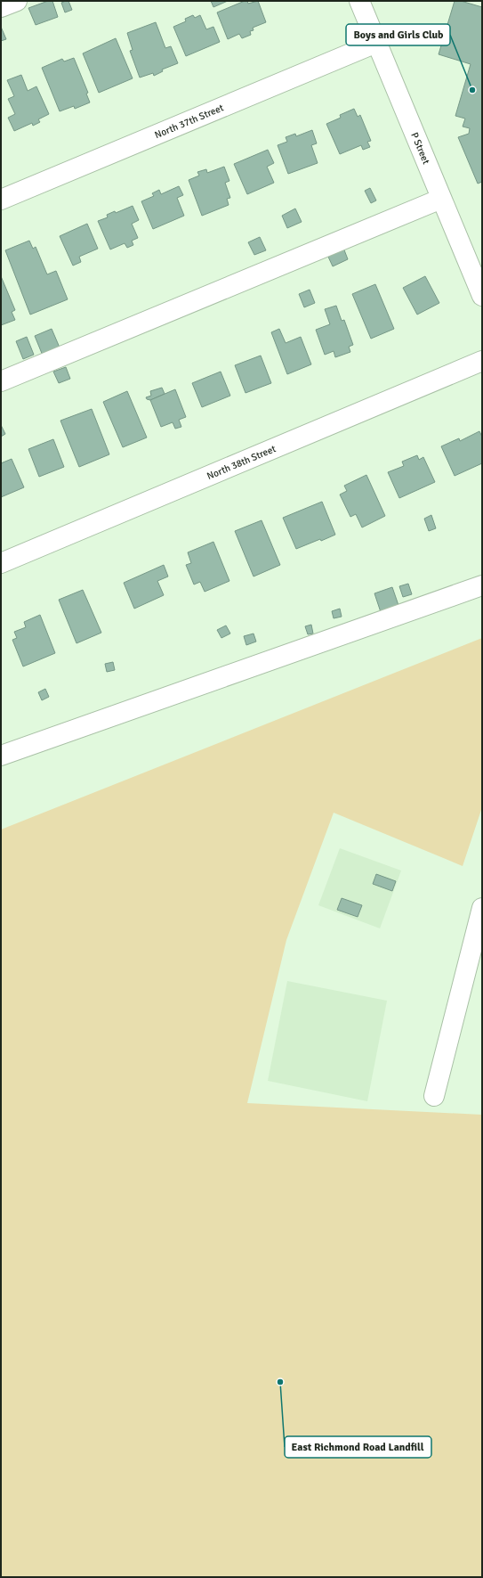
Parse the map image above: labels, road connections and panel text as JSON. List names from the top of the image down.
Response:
{
  "streets": {
    "street": ["North 37th Street", "P Street", "North 38th Street"]
  },
  "crossings": [
    ["North 37th Street", "P Street"]
  ],
  "places": ["Boys and Girls Club", "East Richmond Road Landfill"]
}
